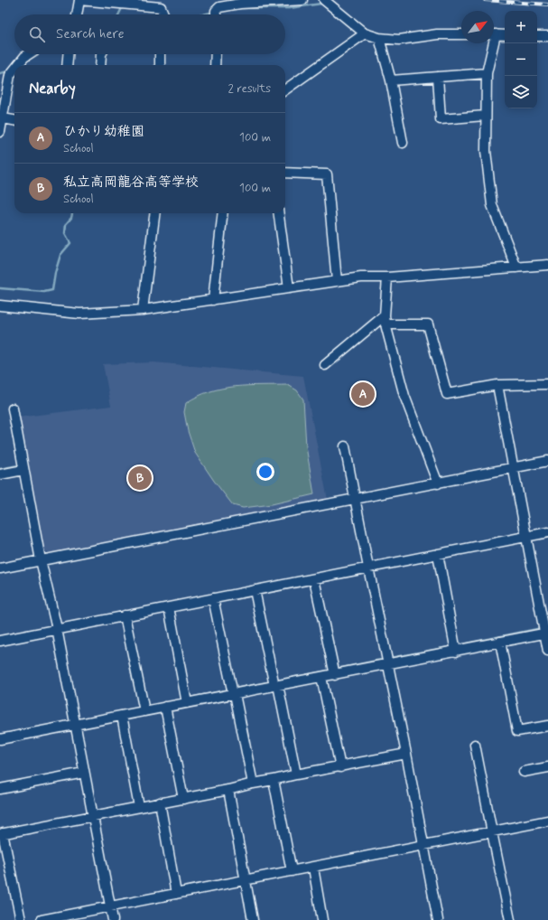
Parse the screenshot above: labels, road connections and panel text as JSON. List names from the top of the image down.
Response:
{
  "north": "top right",
  "page": {
    "map_buttons": ["+", "−"],
    "search": "Search here",
    "heading": ["Nearby", "2 results"],
    "list": [
      {
        "mark": "A",
        "name": "ひかり幼稚園",
        "note": "School",
        "value": "100 m"
      },
      {
        "mark": "B",
        "name": "私立高岡龍谷高等学校",
        "note": "School",
        "value": "100 m"
      }
    ],
    "pins": ["A", "B"]
  }
}
